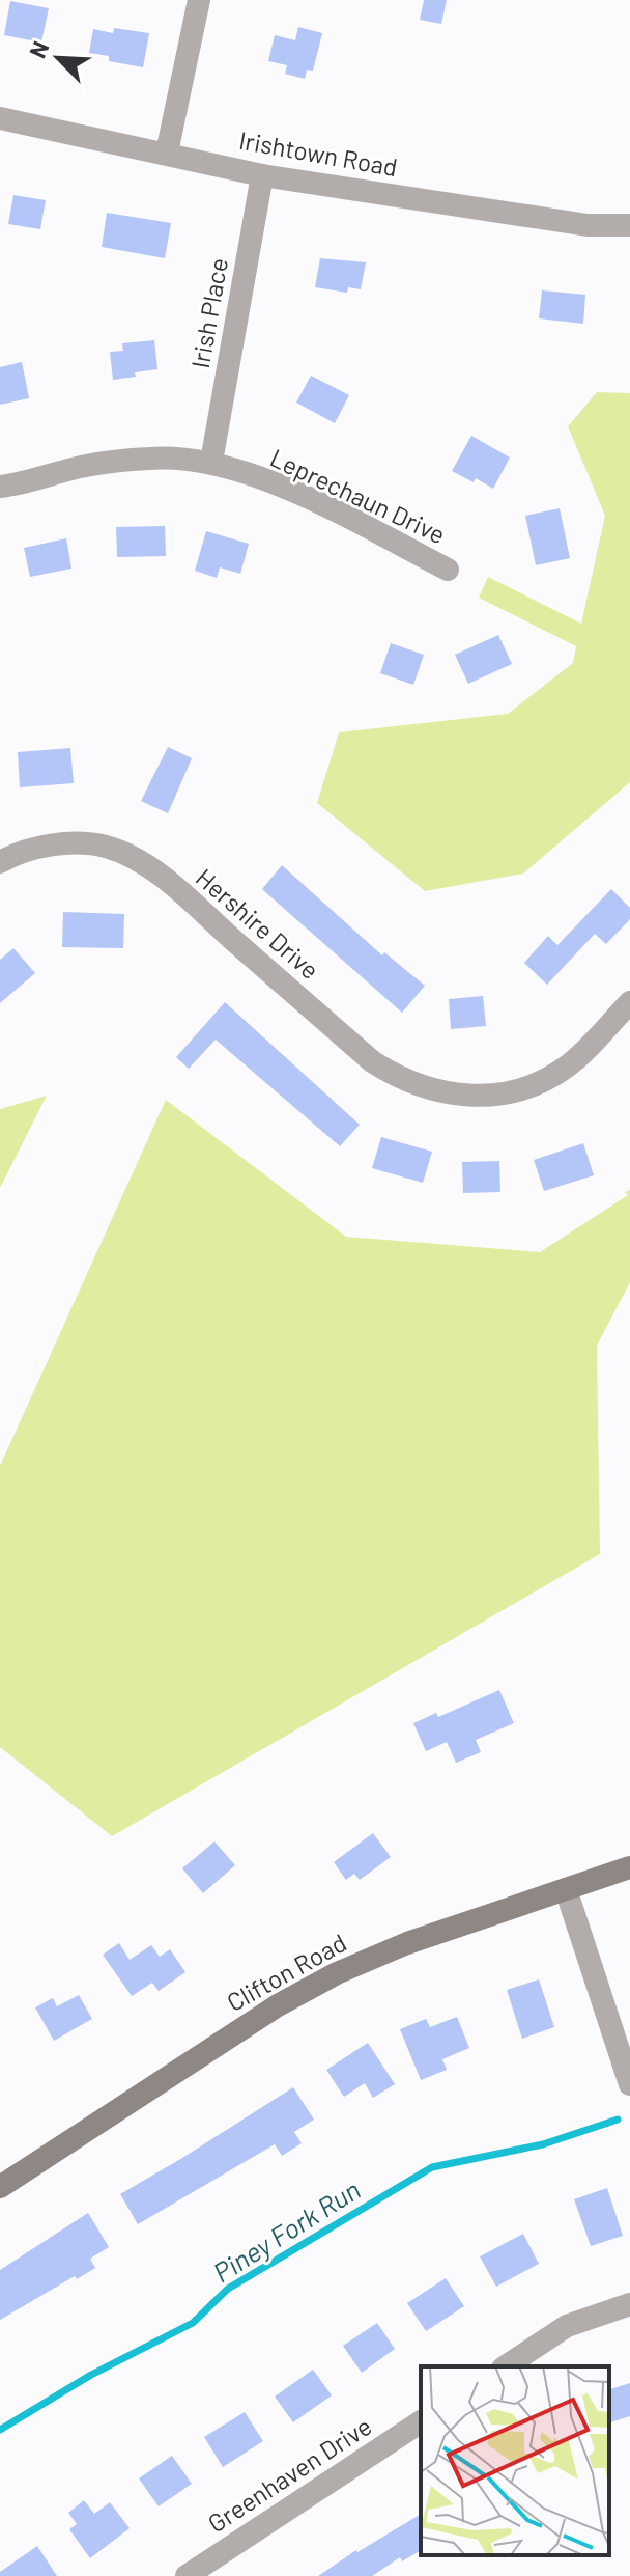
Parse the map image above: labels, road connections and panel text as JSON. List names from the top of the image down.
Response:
{
  "streets": {
    "main road": ["Clifton Road"],
    "street": [
      "Irishtown Road",
      "Irish Place",
      "Leprechaun Drive",
      "Hershire Drive",
      "Greenhaven Drive"
    ]
  },
  "crossings": [
    ["Irishtown Road", "Irish Place"],
    ["Irish Place", "Leprechaun Drive"]
  ],
  "water": ["Piney Fork Run"],
  "north": "top left"
}
